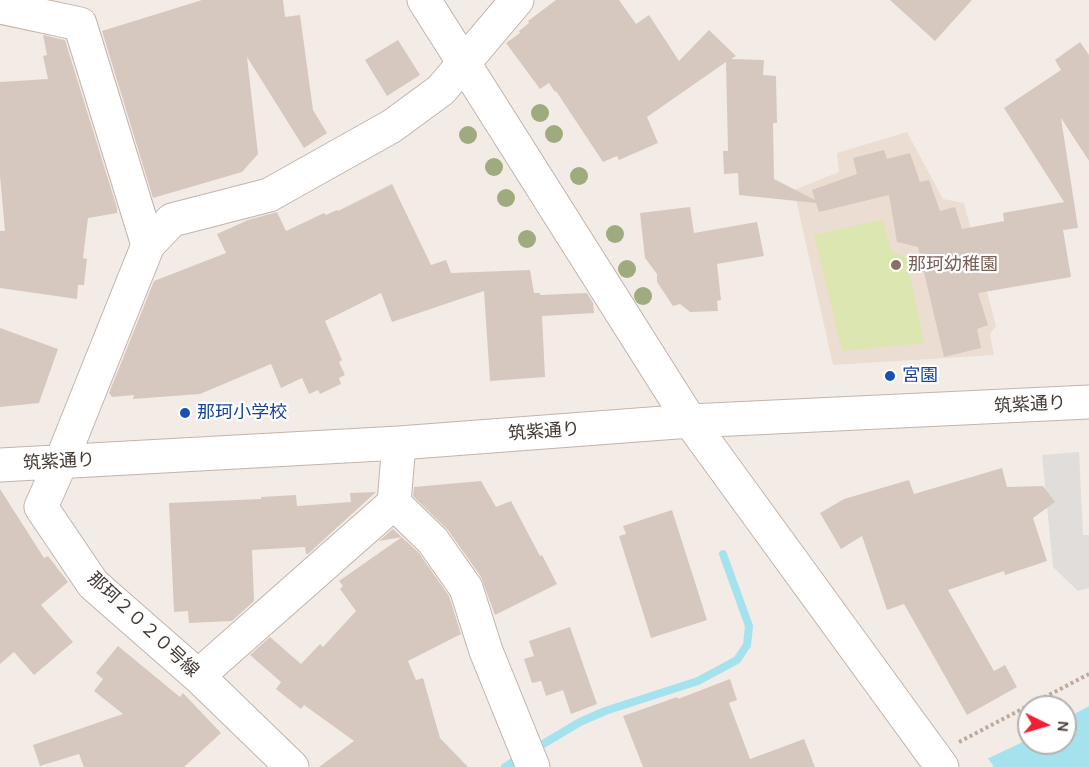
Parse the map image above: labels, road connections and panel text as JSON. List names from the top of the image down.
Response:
{
  "streets": {
    "street": ["筑紫通り", "那珂２０２０号線"]
  },
  "crossings": [
    ["筑紫通り", "那珂２０２０号線"]
  ],
  "places": ["那珂幼稚園", "宮園", "那珂小学校"],
  "north": "right"
}
